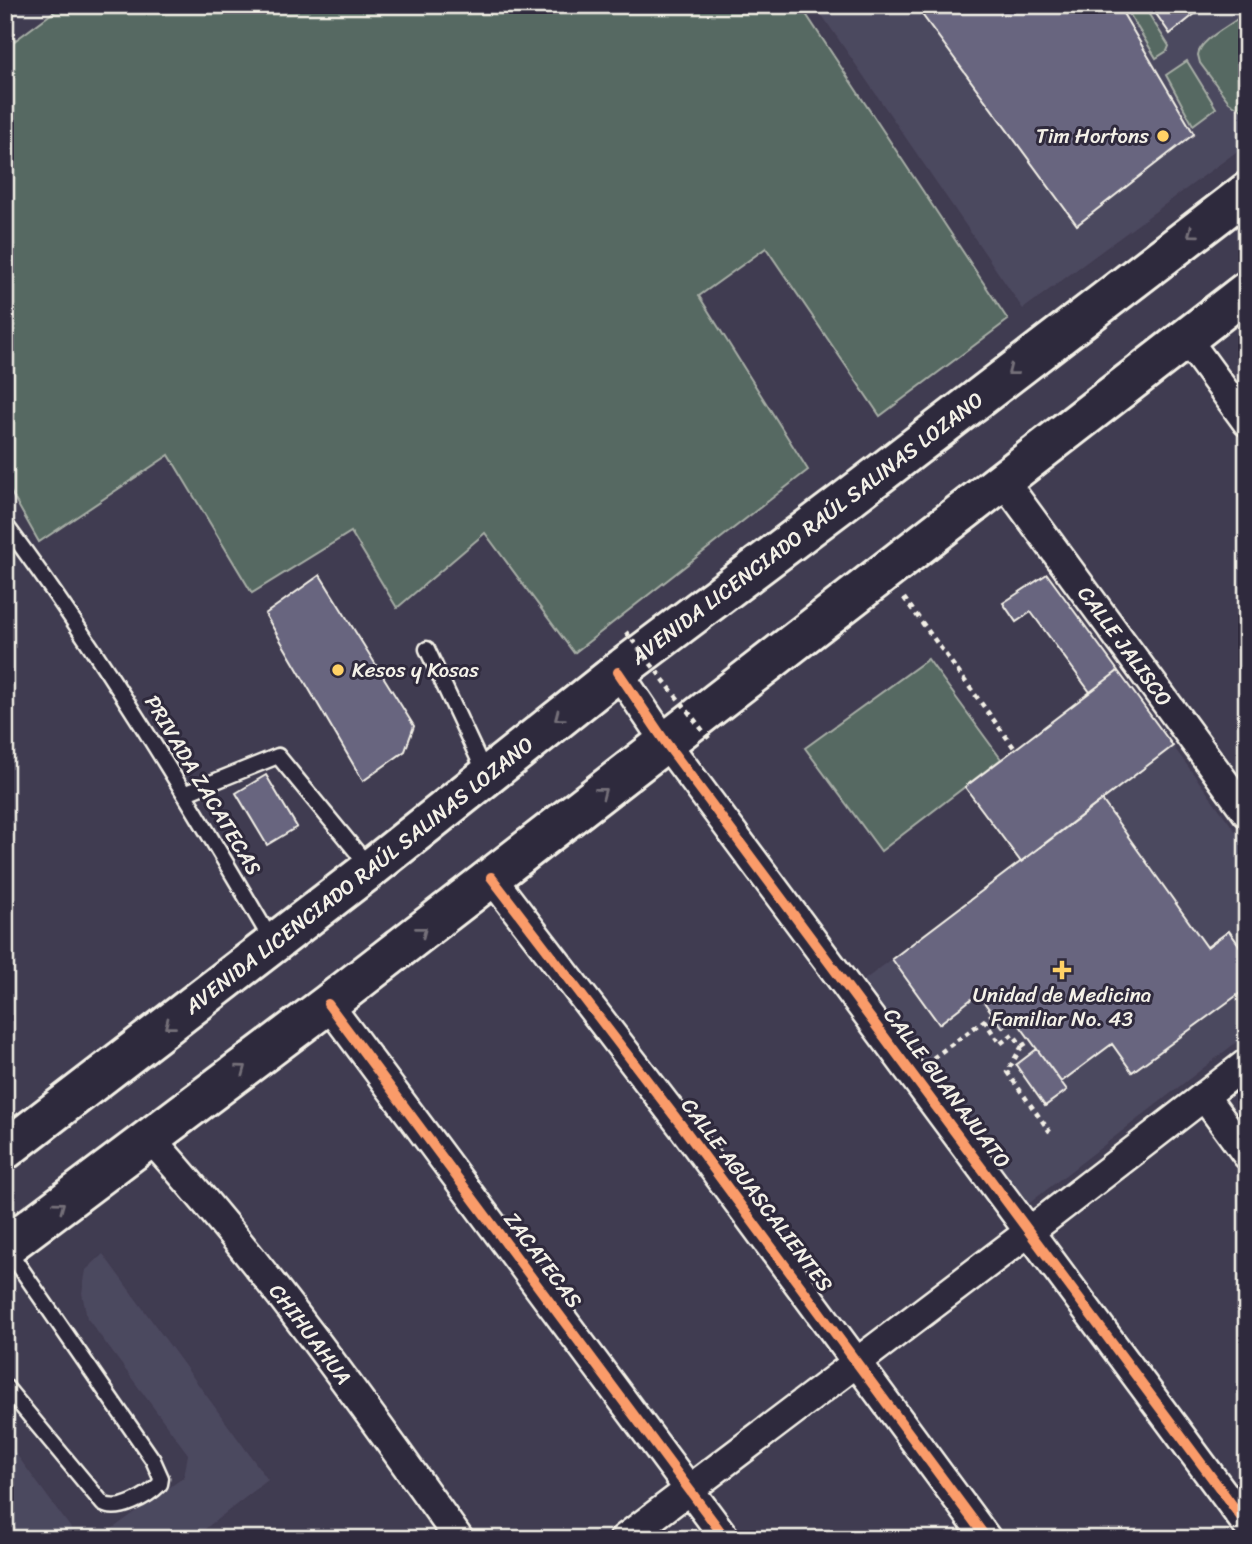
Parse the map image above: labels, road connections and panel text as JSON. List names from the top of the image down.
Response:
{
  "streets": {
    "main road": ["AVENIDA LICENCIADO RAÚL SALINAS LOZANO"],
    "street": [
      "CALLE JALISCO",
      "CALLE GUANAJUATO",
      "CALLE AGUASCALIENTES",
      "ZACATECAS",
      "CHIHUAHUA"
    ],
    "lane": ["PRIVADA ZACATECAS"]
  },
  "crossings": [
    ["AVENIDA LICENCIADO RAÚL SALINAS LOZANO", "PRIVADA ZACATECAS"],
    ["AVENIDA LICENCIADO RAÚL SALINAS LOZANO", "CALLE GUANAJUATO"]
  ],
  "places": {
    "other": ["Tim Hortons", "Kesos y Kosas"],
    "health": ["Unidad de Medicina Familiar No. 43"]
  }
}
